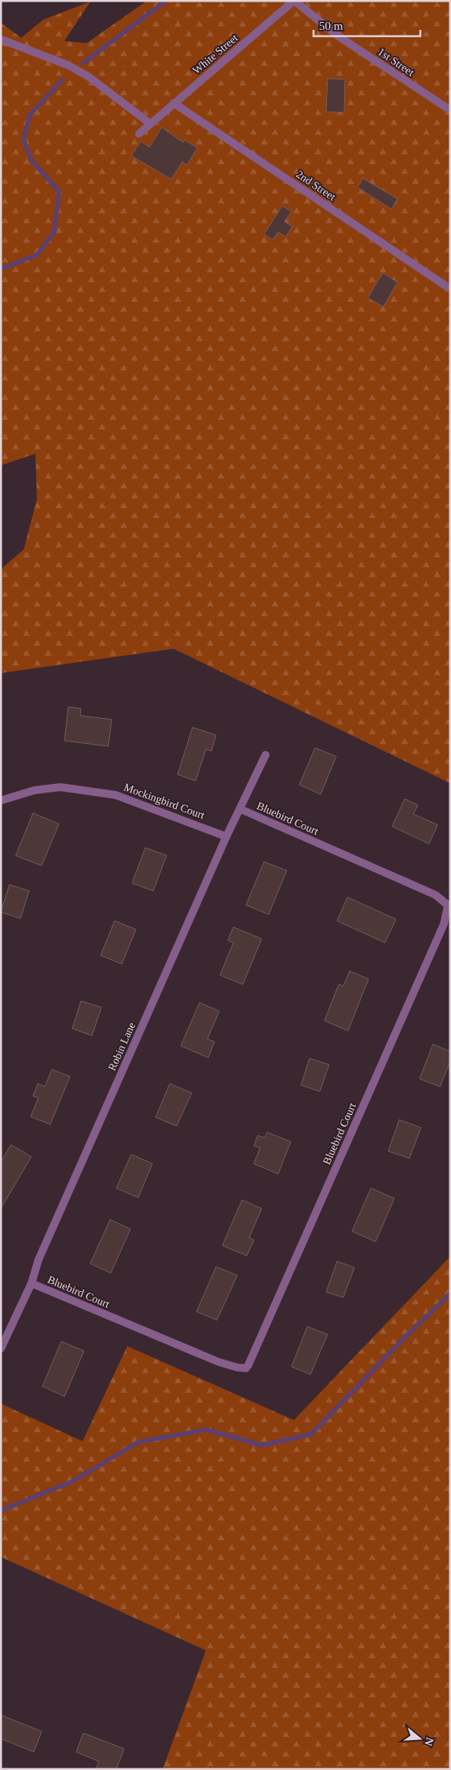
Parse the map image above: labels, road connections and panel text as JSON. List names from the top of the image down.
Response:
{
  "streets": {
    "street": [
      "White Street",
      "1st Street",
      "2nd Street",
      "Mockingbird Court",
      "Bluebird Court",
      "Robin Lane"
    ]
  },
  "crossings": [
    ["White Street", "1st Street"],
    ["White Street", "2nd Street"],
    ["Mockingbird Court", "Robin Lane"],
    ["Bluebird Court", "Robin Lane"]
  ],
  "scale_bar": "50 m",
  "north": "right"
}
